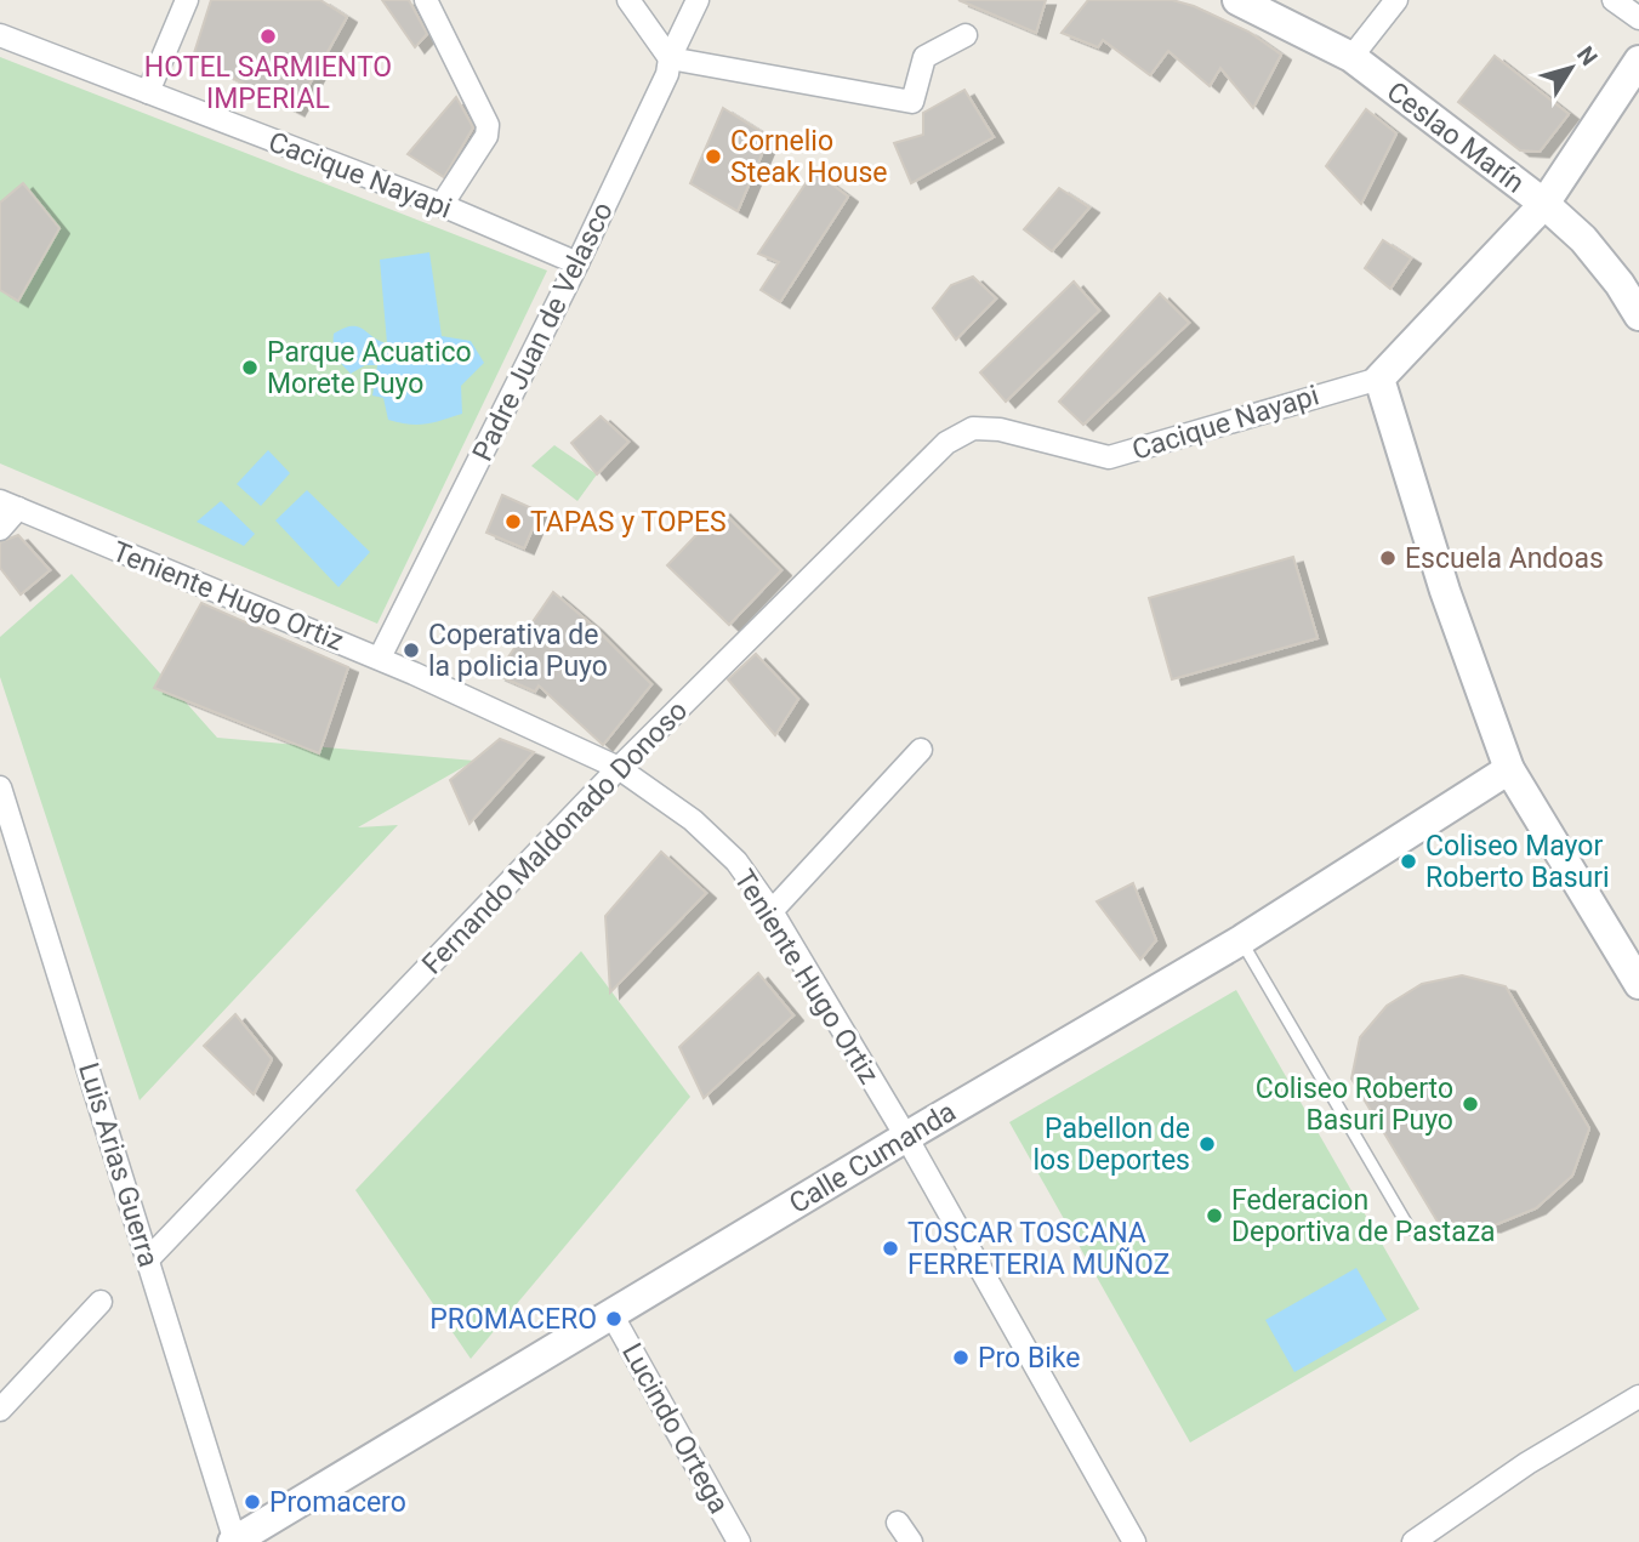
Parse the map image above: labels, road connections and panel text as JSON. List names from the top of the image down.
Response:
{
  "streets": {
    "street": [
      "Ceslao Marín",
      "Cacique Nayapi",
      "Padre Juan de Velasco",
      "Teniente Hugo Ortiz",
      "Fernando Maldonado Donoso",
      "Calle Cumanda",
      "Luis Arias Guerra",
      "Lucindo Ortega"
    ]
  },
  "crossings": [
    ["Cacique Nayapi", "Padre Juan de Velasco"],
    ["Cacique Nayapi", "Fernando Maldonado Donoso"],
    ["Padre Juan de Velasco", "Teniente Hugo Ortiz"],
    ["Teniente Hugo Ortiz", "Fernando Maldonado Donoso"],
    ["Teniente Hugo Ortiz", "Calle Cumanda"],
    ["Fernando Maldonado Donoso", "Luis Arias Guerra"],
    ["Calle Cumanda", "Luis Arias Guerra"],
    ["Calle Cumanda", "Lucindo Ortega"]
  ],
  "places": [
    "HOTEL SARMIENTO IMPERIAL",
    "Cornelio Steak House",
    "Parque Acuatico Morete Puyo",
    "TAPAS y TOPES",
    "Escuela Andoas",
    "Coperativa de la policia Puyo",
    "Coliseo Mayor Roberto Basuri",
    "Coliseo Roberto Basuri Puyo",
    "Pabellon de los Deportes",
    "Federacion Deportiva de Pastaza",
    "TOSCAR TOSCANA FERRETERIA MUÑOZ",
    "PROMACERO",
    "Pro Bike",
    "Promacero"
  ],
  "north": "top right"
}
